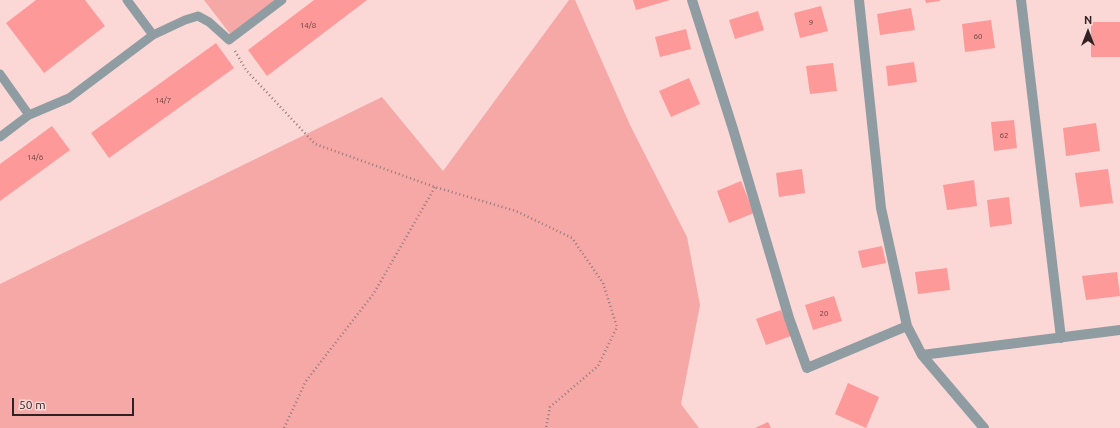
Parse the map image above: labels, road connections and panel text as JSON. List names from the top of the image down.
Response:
{
  "house_numbers": [
    "9",
    "14/8",
    "60",
    "14/7",
    "62",
    "14/6",
    "20"
  ],
  "scale_bar": "50 m",
  "north": "top"
}
